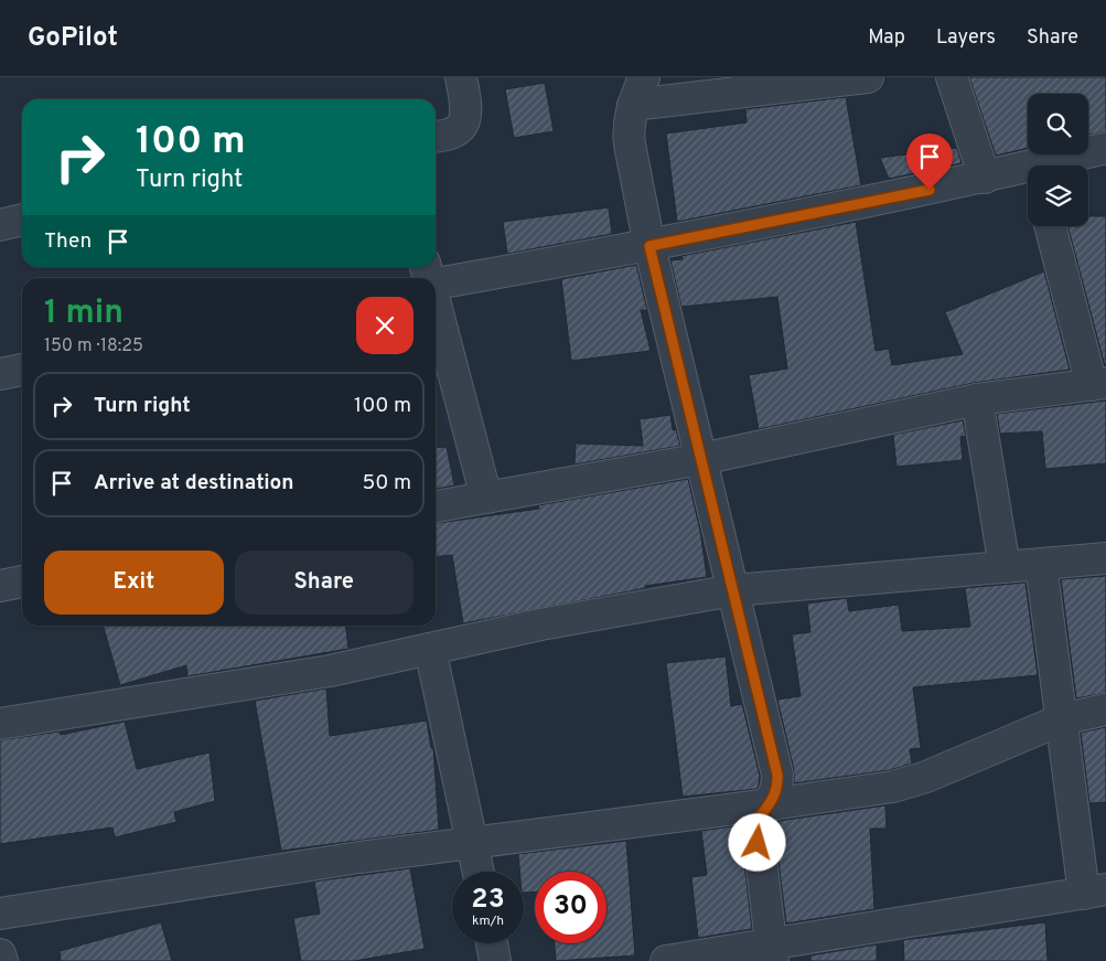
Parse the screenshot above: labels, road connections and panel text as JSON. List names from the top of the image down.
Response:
{
  "page": {
    "header": "GoPilot",
    "nav": ["Map", "Layers", "Share"],
    "turn": ["100 m", "Turn right"],
    "then": "Then",
    "heading": ["1 min", "150 m · 18:25"],
    "list": [
      {
        "name": "Turn right",
        "value": "100 m"
      },
      {
        "name": "Arrive at destination",
        "value": "50 m"
      }
    ],
    "buttons": ["Exit", "Share"],
    "speed": "23 km/h",
    "limit": "30"
  }
}
